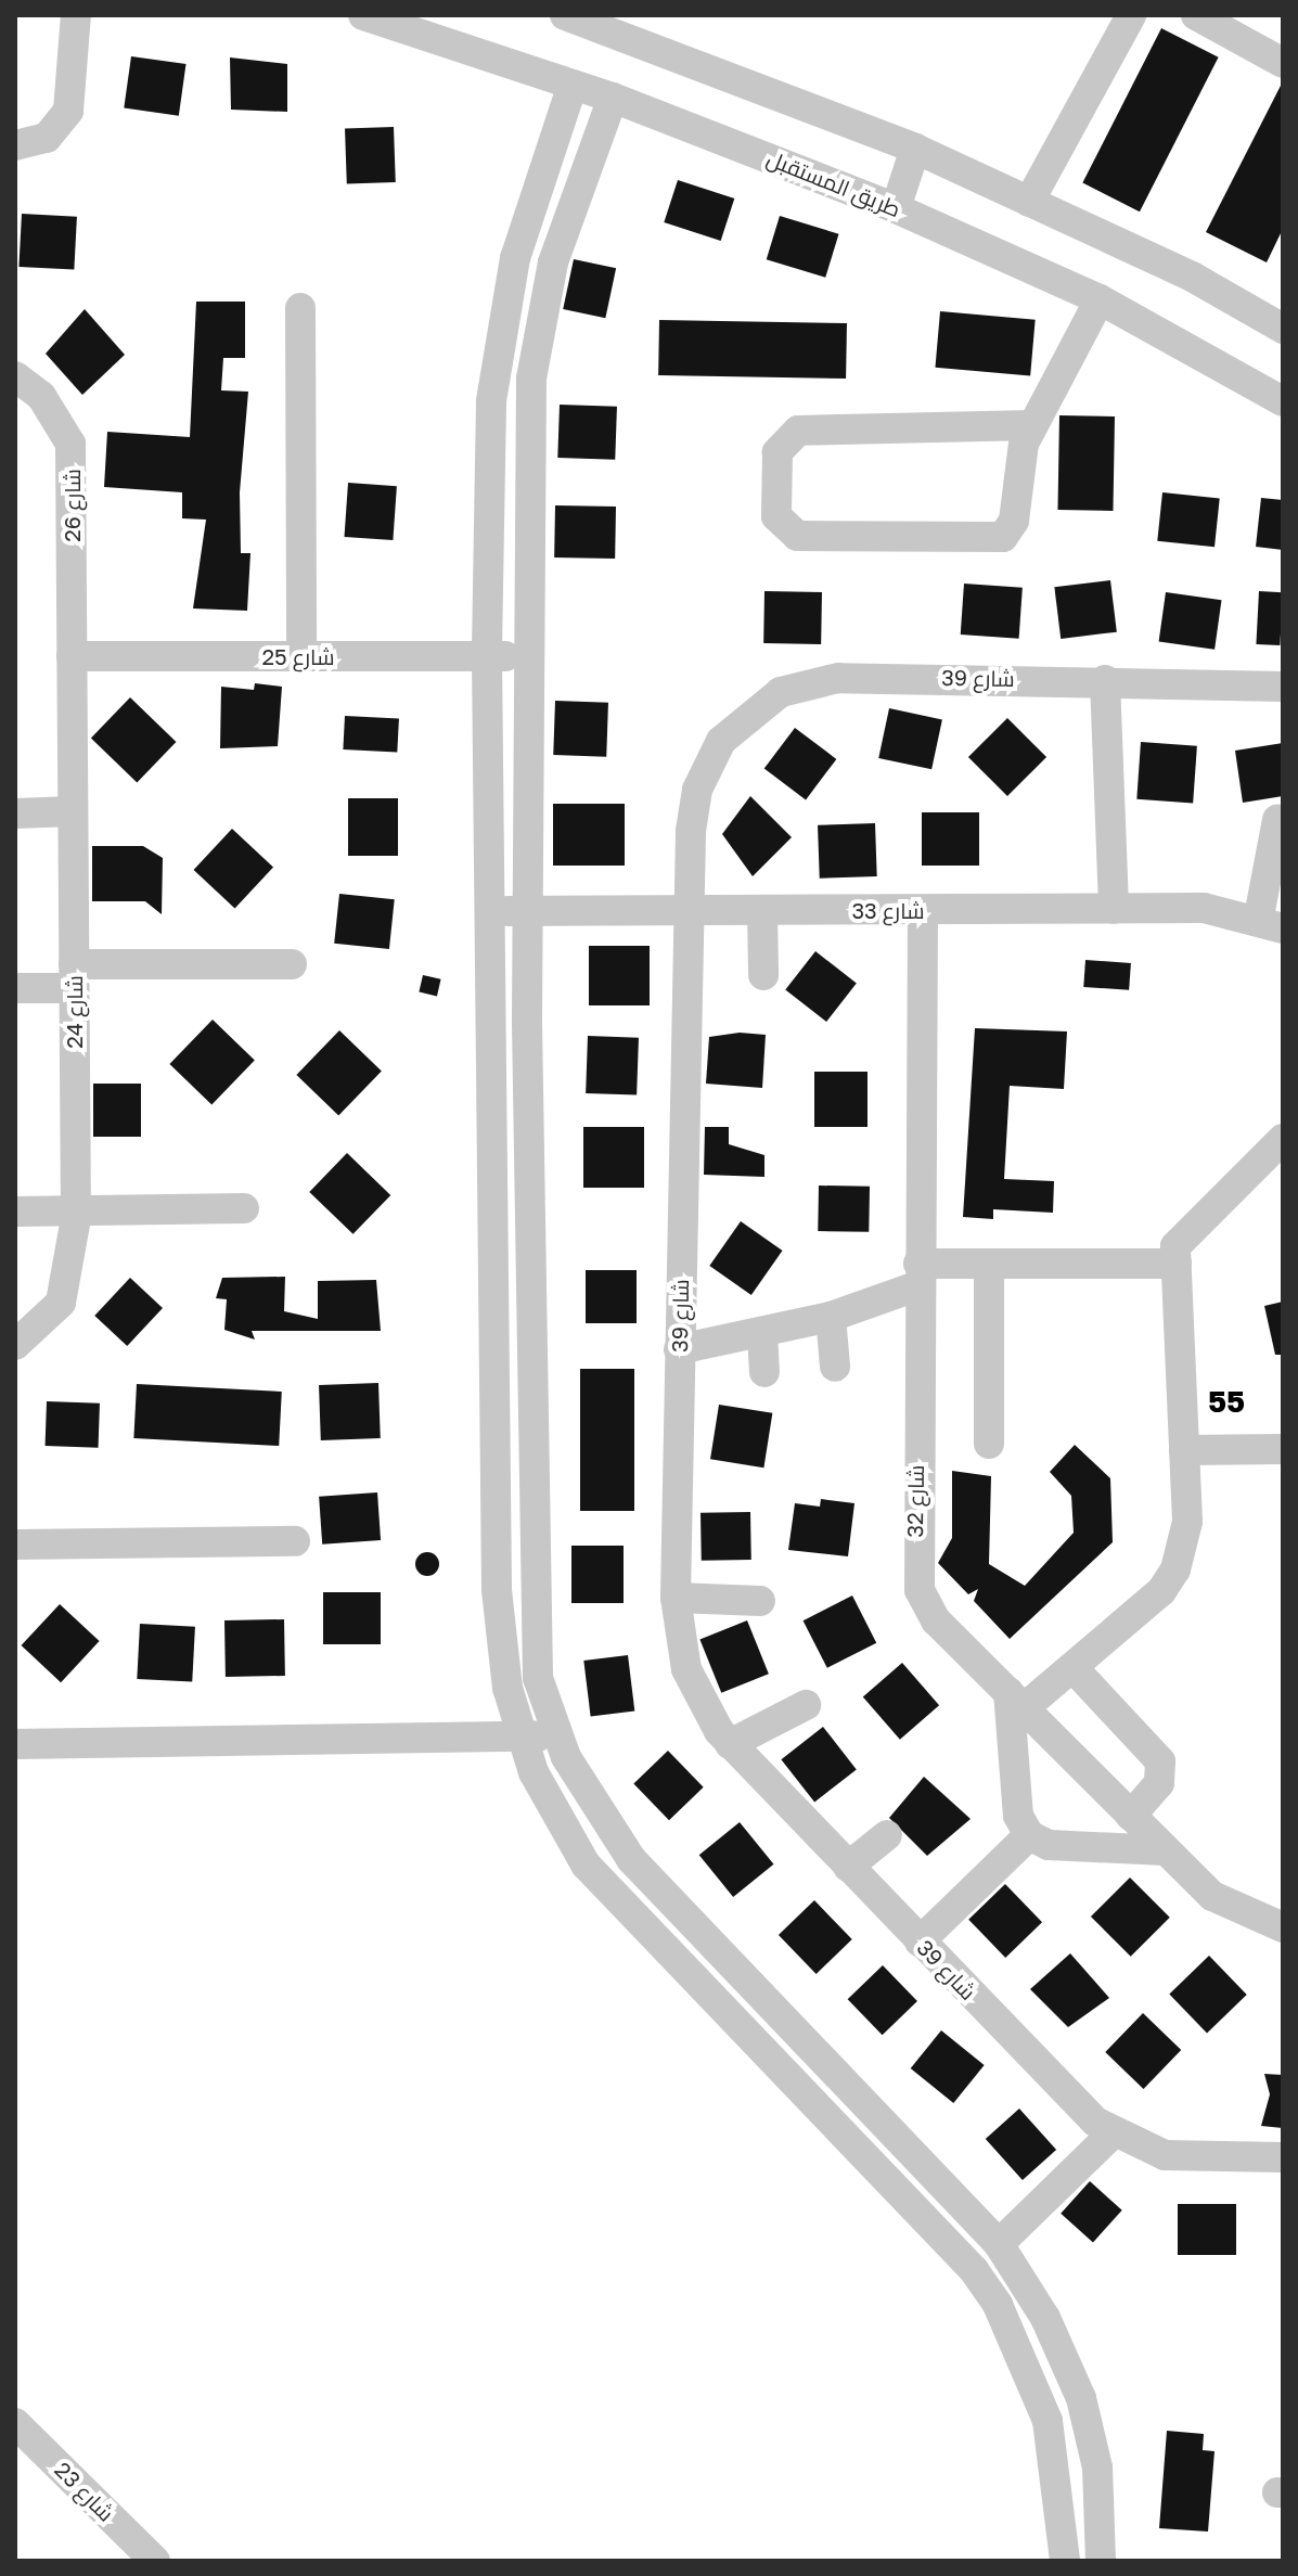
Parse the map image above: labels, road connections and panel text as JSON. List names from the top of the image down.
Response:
{
  "streets": {
    "street": [
      "طريق المستقبل",
      "شارع 26",
      "شارع 25",
      "شارع 39",
      "شارع 33",
      "شارع 24",
      "شارع 32",
      "شارع 23"
    ]
  },
  "crossings": [
    ["شارع 26", "شارع 25"],
    ["شارع 26", "شارع 24"],
    ["شارع 25", "شارع 24"],
    ["شارع 39", "شارع 33"],
    ["شارع 33", "شارع 32"]
  ],
  "districts": ["55"]
}
